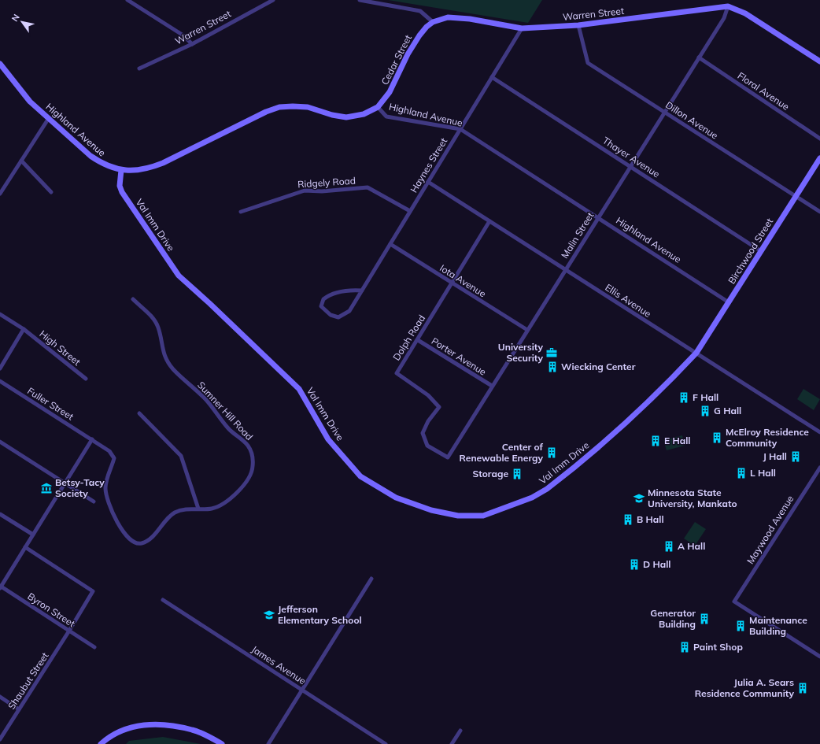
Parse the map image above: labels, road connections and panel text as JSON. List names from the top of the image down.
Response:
{
  "streets": {
    "street": [
      "Warren Street",
      "Cedar Street",
      "Floral Avenue",
      "Highland Avenue",
      "Dillon Avenue",
      "Thayer Avenue",
      "Haynes Street",
      "Ridgely Road",
      "Val Imm Drive",
      "Malin Street",
      "Birchwood Street",
      "Iota Avenue",
      "Ellis Avenue",
      "Dolph Road",
      "High Street",
      "Porter Avenue",
      "Fuller Street",
      "Sumner Hill Road",
      "Maywood Avenue",
      "Byron Street",
      "James Avenue",
      "Shaubut Street"
    ]
  },
  "crossings": [
    ["Warren Street", "Cedar Street"],
    ["Warren Street", "Dillon Avenue"],
    ["Warren Street", "Haynes Street"],
    ["Warren Street", "Malin Street"],
    ["Cedar Street", "Highland Avenue"],
    ["Floral Avenue", "Malin Street"],
    ["Highland Avenue", "Haynes Street"],
    ["Highland Avenue", "Val Imm Drive"],
    ["Highland Avenue", "Malin Street"],
    ["Highland Avenue", "Birchwood Street"],
    ["Dillon Avenue", "Malin Street"],
    ["Dillon Avenue", "Birchwood Street"],
    ["Thayer Avenue", "Haynes Street"],
    ["Thayer Avenue", "Malin Street"],
    ["Thayer Avenue", "Birchwood Street"],
    ["Haynes Street", "Ridgely Road"],
    ["Haynes Street", "Iota Avenue"],
    ["Haynes Street", "Ellis Avenue"],
    ["Val Imm Drive", "Birchwood Street"],
    ["Val Imm Drive", "Ellis Avenue"],
    ["Malin Street", "Iota Avenue"],
    ["Malin Street", "Ellis Avenue"],
    ["Malin Street", "Dolph Road"],
    ["Malin Street", "Porter Avenue"],
    ["Birchwood Street", "Ellis Avenue"],
    ["Iota Avenue", "Dolph Road"],
    ["Ellis Avenue", "Dolph Road"],
    ["Dolph Road", "Porter Avenue"],
    ["Fuller Street", "Sumner Hill Road"],
    ["Byron Street", "Shaubut Street"]
  ],
  "places": {
    "office": ["University Security"],
    "building": [
      "Wiecking Center",
      "F Hall",
      "G Hall",
      "McElroy Residence Community",
      "E Hall",
      "Center of Renewable Energy",
      "J Hall",
      "L Hall",
      "Storage",
      "B Hall",
      "A Hall",
      "D Hall",
      "Generator Building",
      "Maintenance Building",
      "Paint Shop",
      "Julia A. Sears Residence Community"
    ],
    "museum": ["Betsy-Tacy Society"],
    "school or university": ["Minnesota State University, Mankato", "Jefferson Elementary School"]
  },
  "north": "top left"
}
